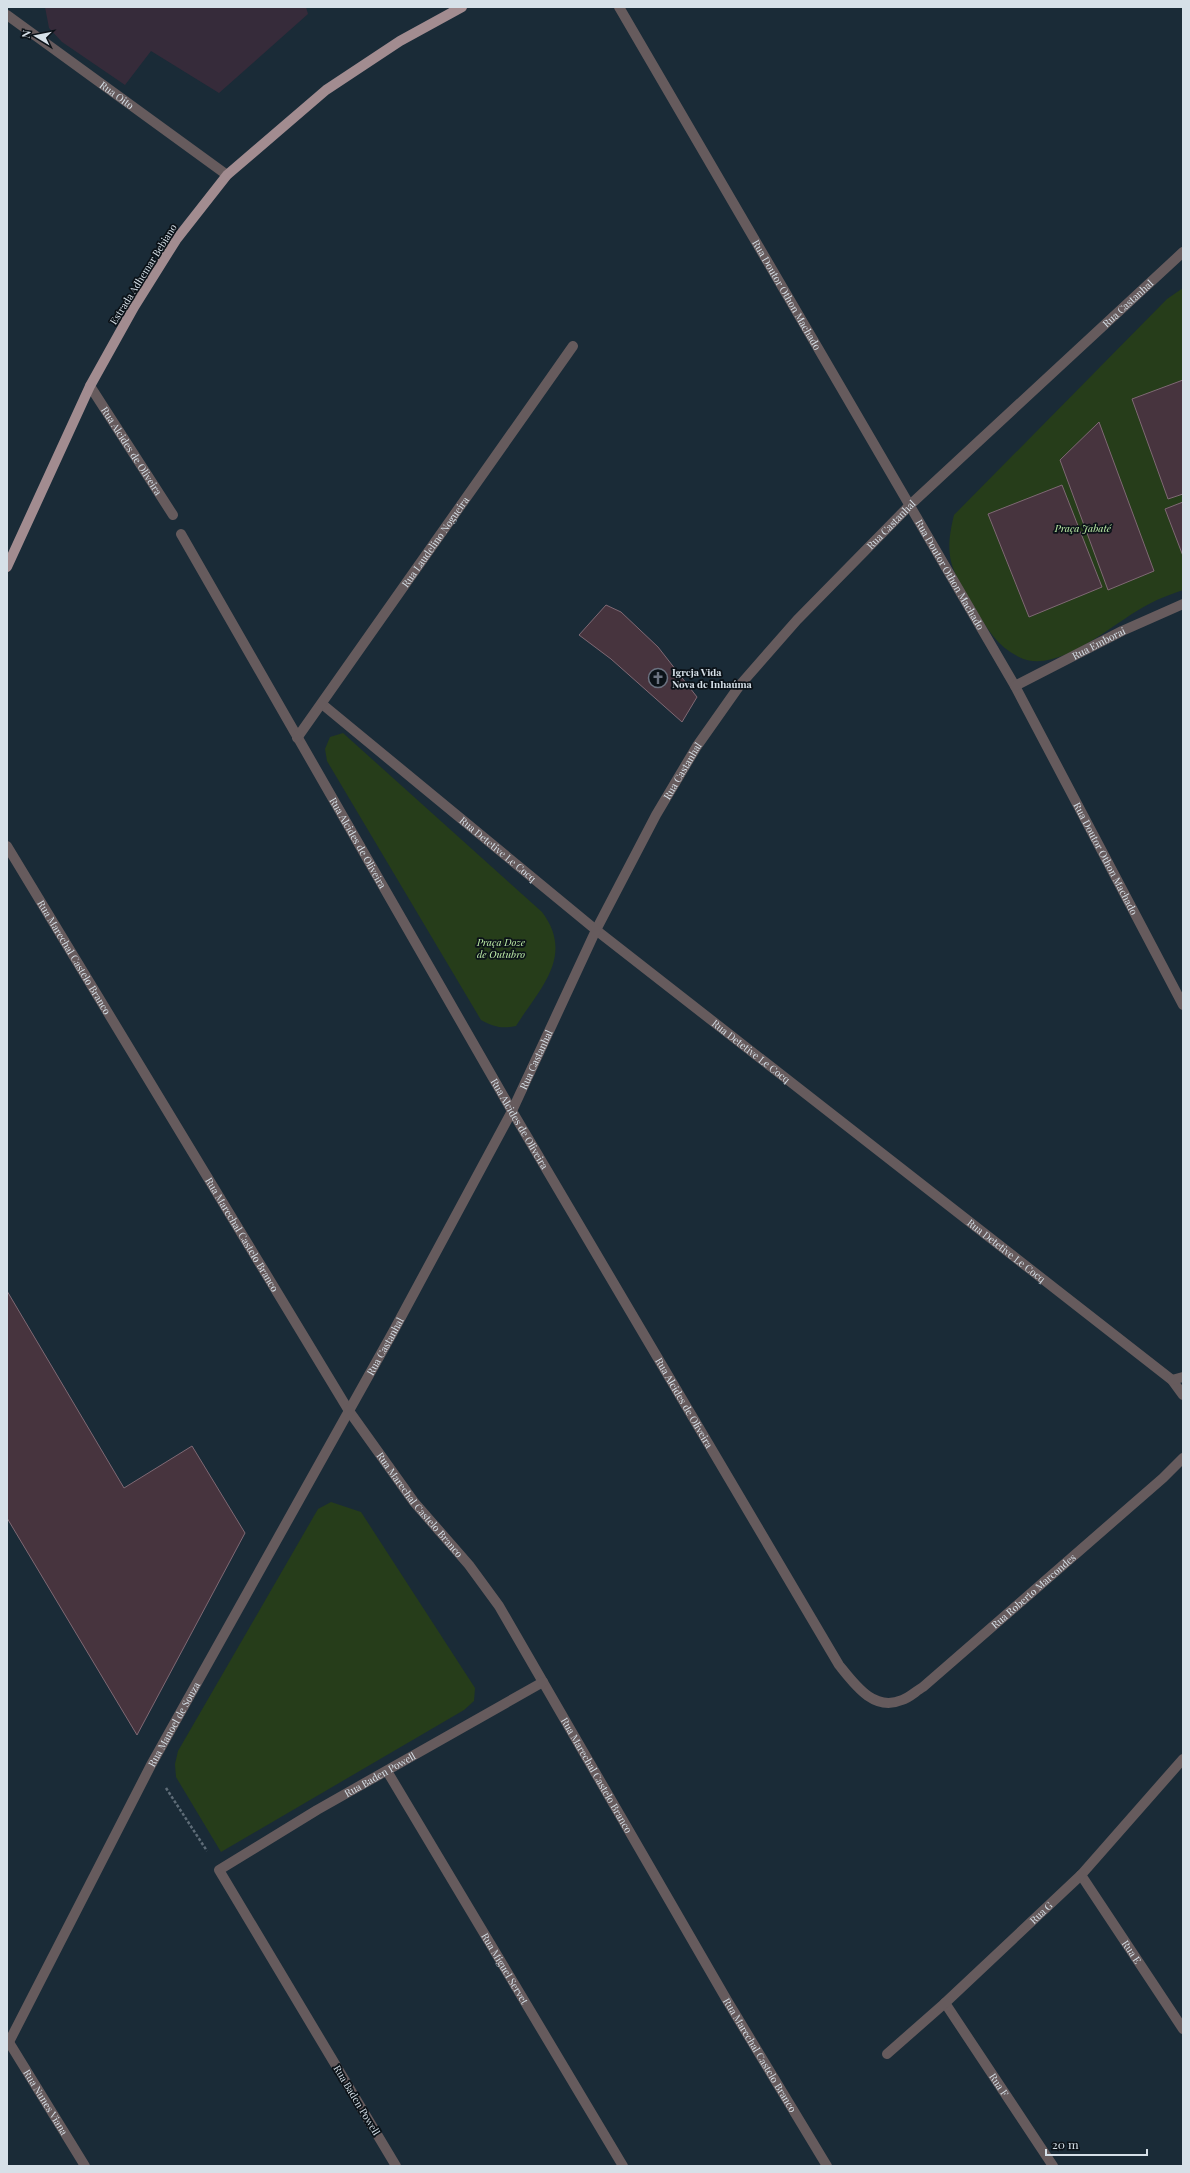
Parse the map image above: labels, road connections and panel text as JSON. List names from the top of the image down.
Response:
{
  "streets": {
    "main road": ["Estrada Adhemar Bebiano"],
    "street": [
      "Rua Oito",
      "Rua Doutor Othon Machado",
      "Rua Castanhal",
      "Rua Alcides de Oliveira",
      "Rua Laudelino Nogueira",
      "Rua Emborai",
      "Rua Detetive Le Cocq",
      "Rua Marechal Castelo Branco",
      "Rua Roberto Marcondes",
      "Rua Manoel de Souza",
      "Rua Baden Powell",
      "Rua G",
      "Rua E",
      "Rua Miguel Servet",
      "Rua F",
      "Rua Nunes Viana"
    ]
  },
  "crossings": [
    ["Rua Oito", "Estrada Adhemar Bebiano"],
    ["Estrada Adhemar Bebiano", "Rua Alcides de Oliveira"],
    ["Rua Doutor Othon Machado", "Rua Castanhal"],
    ["Rua Doutor Othon Machado", "Rua Emborai"],
    ["Rua Castanhal", "Rua Alcides de Oliveira"],
    ["Rua Castanhal", "Rua Detetive Le Cocq"],
    ["Rua Castanhal", "Rua Marechal Castelo Branco"],
    ["Rua Castanhal", "Rua Manoel de Souza"],
    ["Rua Alcides de Oliveira", "Rua Laudelino Nogueira"],
    ["Rua Alcides de Oliveira", "Rua Roberto Marcondes"],
    ["Rua Laudelino Nogueira", "Rua Detetive Le Cocq"],
    ["Rua Marechal Castelo Branco", "Rua Manoel de Souza"],
    ["Rua Marechal Castelo Branco", "Rua Baden Powell"],
    ["Rua Manoel de Souza", "Rua Nunes Viana"],
    ["Rua Baden Powell", "Rua Miguel Servet"],
    ["Rua G", "Rua E"],
    ["Rua G", "Rua F"]
  ],
  "parks": ["Praça Jabaté", "Praça Doze de Outubro"],
  "places": {
    "church": ["Igreja Vida Nova de Inhaúma"]
  },
  "scale_bar": "20 m",
  "north": "left"
}
